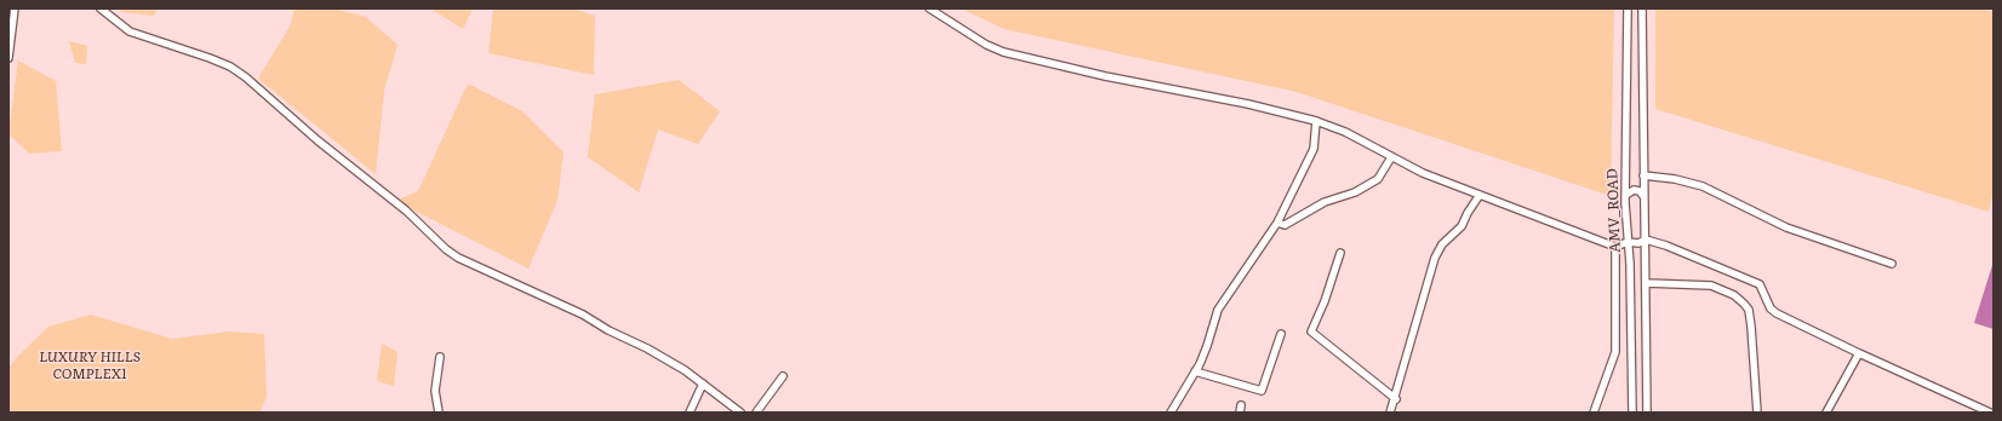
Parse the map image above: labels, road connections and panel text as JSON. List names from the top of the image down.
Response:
{
  "streets": {
    "street": ["AMV_ROAD"]
  },
  "parks": ["LUXURY HILLS COMPLEX1"]
}
